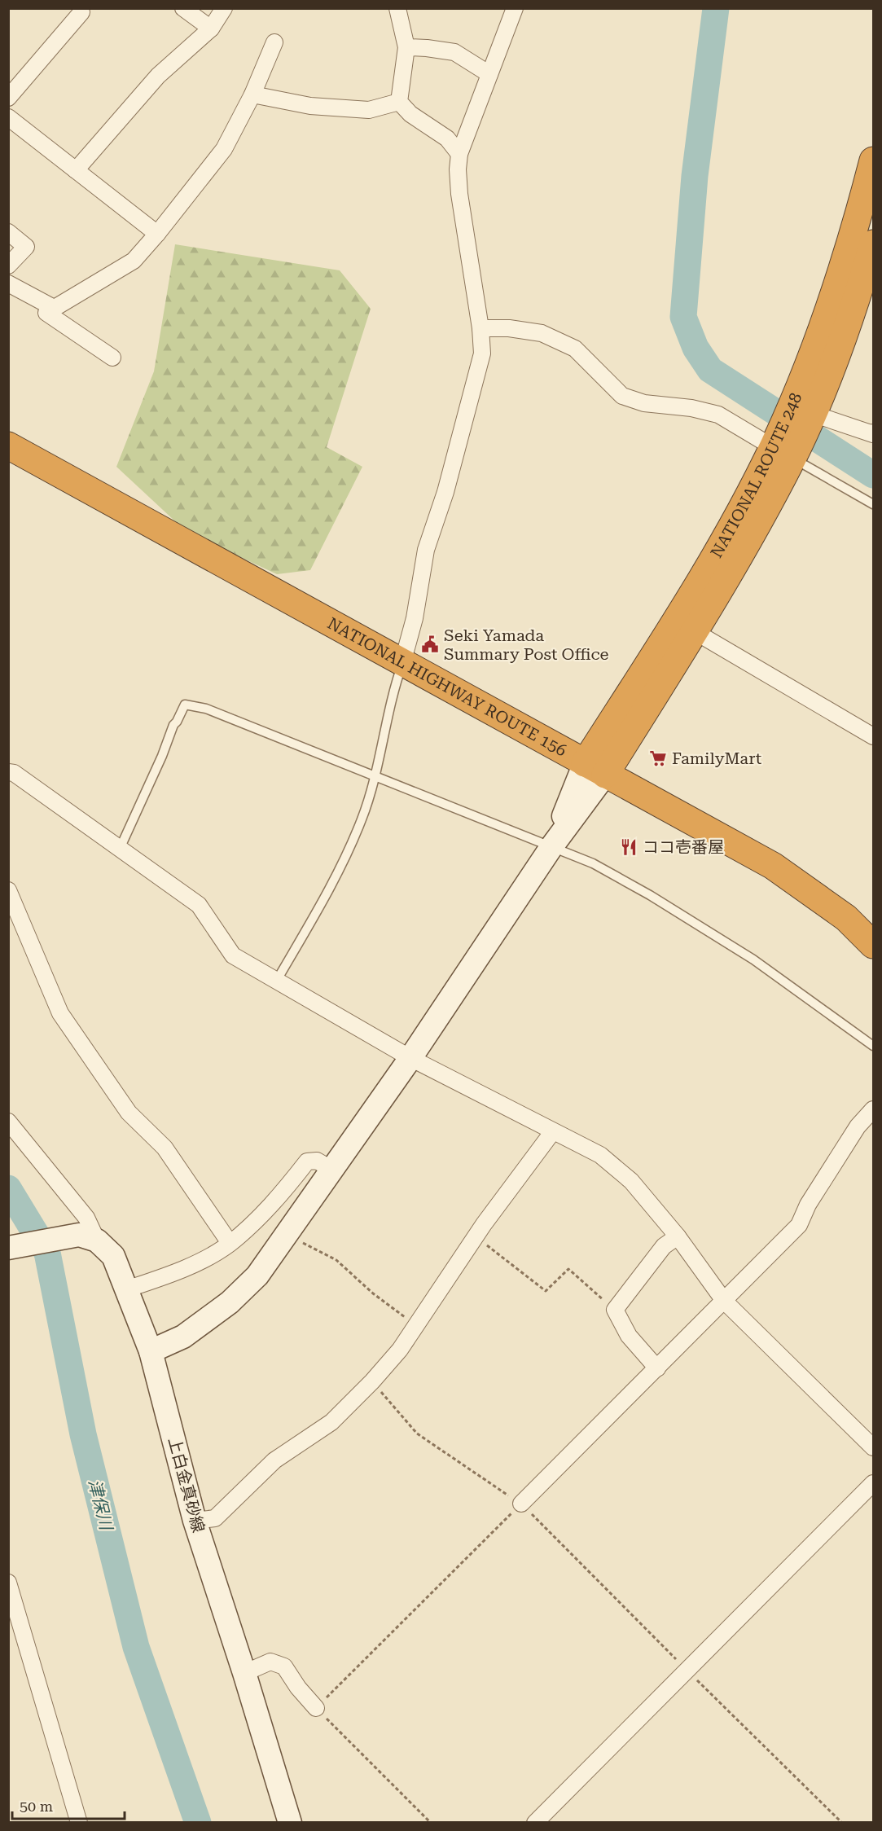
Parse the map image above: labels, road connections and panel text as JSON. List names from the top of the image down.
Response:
{
  "streets": {
    "highway": ["NATIONAL ROUTE 248", "NATIONAL HIGHWAY ROUTE 156"],
    "street": ["上白金真砂線"]
  },
  "crossings": [
    ["NATIONAL ROUTE 248", "NATIONAL HIGHWAY ROUTE 156"]
  ],
  "water": ["津保川"],
  "places": {
    "public building": ["Seki Yamada Summary Post Office"],
    "supermarket": ["FamilyMart"],
    "restaurant": ["ココ壱番屋"]
  },
  "scale_bar": "50 m"
}
